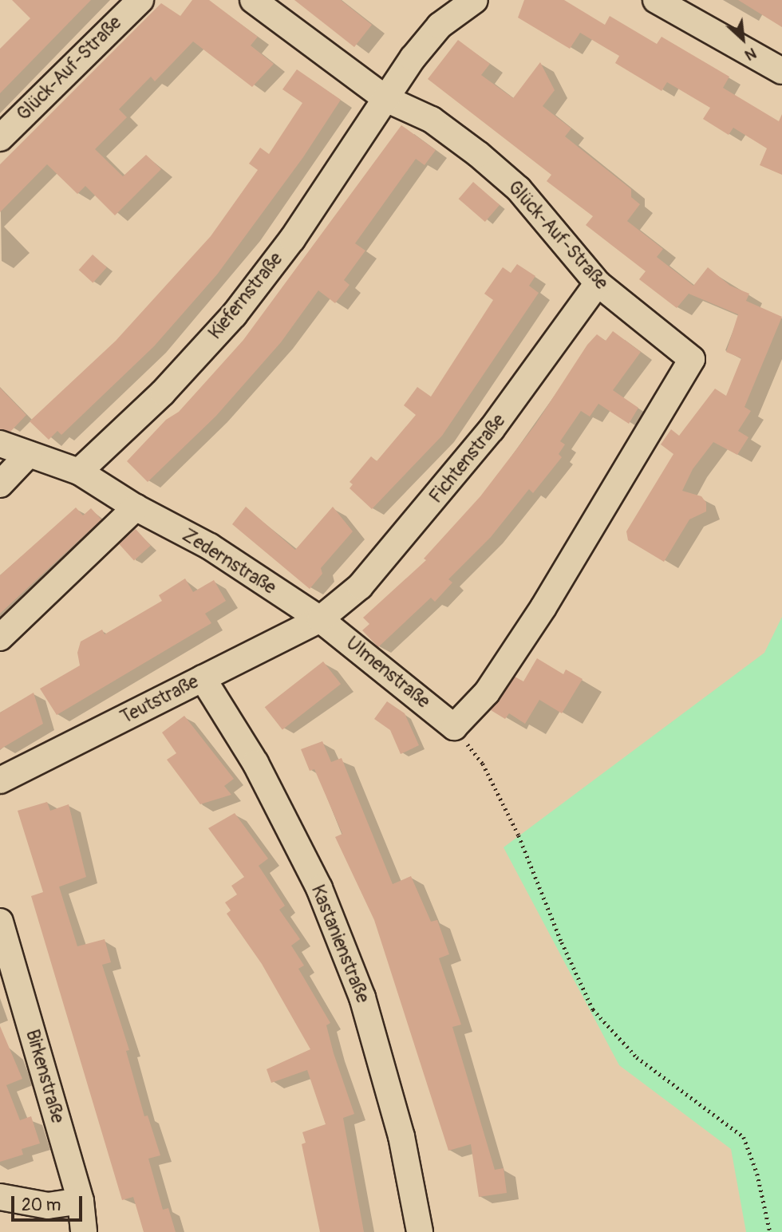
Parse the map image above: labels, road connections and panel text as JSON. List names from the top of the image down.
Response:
{
  "streets": {
    "street": [
      "Glück-Auf-Straße",
      "Kiefernstraße",
      "Fichtenstraße",
      "Zedernstraße",
      "Ulmenstraße",
      "Teutstraße",
      "Kastanienstraße",
      "Birkenstraße"
    ]
  },
  "crossings": [
    ["Glück-Auf-Straße", "Kiefernstraße"],
    ["Glück-Auf-Straße", "Fichtenstraße"],
    ["Glück-Auf-Straße", "Ulmenstraße"],
    ["Kiefernstraße", "Zedernstraße"],
    ["Fichtenstraße", "Zedernstraße"],
    ["Fichtenstraße", "Ulmenstraße"],
    ["Fichtenstraße", "Teutstraße"],
    ["Zedernstraße", "Ulmenstraße"],
    ["Zedernstraße", "Teutstraße"],
    ["Ulmenstraße", "Teutstraße"],
    ["Teutstraße", "Kastanienstraße"]
  ],
  "scale_bar": "20 m",
  "north": "bottom right"
}
